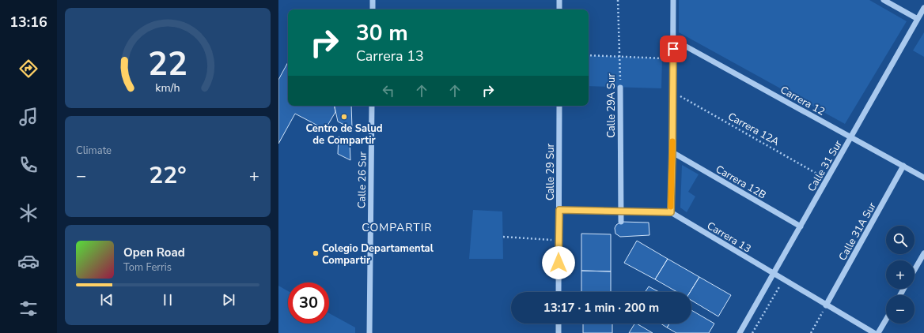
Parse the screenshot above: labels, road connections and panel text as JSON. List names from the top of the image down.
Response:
{
  "streets": {
    "street": [
      "Carrera 12",
      "Calle 29A Sur",
      "Calle 31 Sur",
      "Calle 29 Sur",
      "Calle 26 Sur",
      "Carrera 12B",
      "Calle 31A Sur",
      "Carrera 13"
    ],
    "path": ["Carrera 12A"]
  },
  "crossings": [
    ["Carrera 12", "Calle 31 Sur"],
    ["Carrera 12", "Calle 31A Sur"],
    ["Carrera 12A", "Calle 31 Sur"],
    ["Calle 31 Sur", "Carrera 12B"],
    ["Calle 31 Sur", "Carrera 13"],
    ["Calle 31A Sur", "Carrera 13"]
  ],
  "districts": ["COMPARTIR"],
  "places": ["Centro de Salud de Compartir", "Colegio Departamental Compartir"],
  "page": {
    "tabs": "13:16",
    "turn": ["30 m", "Carrera 13"],
    "tile": "Climate",
    "heat": ["−", "22°", "+"],
    "map_buttons": ["+", "−"],
    "song": ["Open Road", "Tom Ferris"],
    "limit": "30",
    "trip": "13:17 · 1 min · 200 m",
    "gauge": ["22", "km/h"]
  }
}
